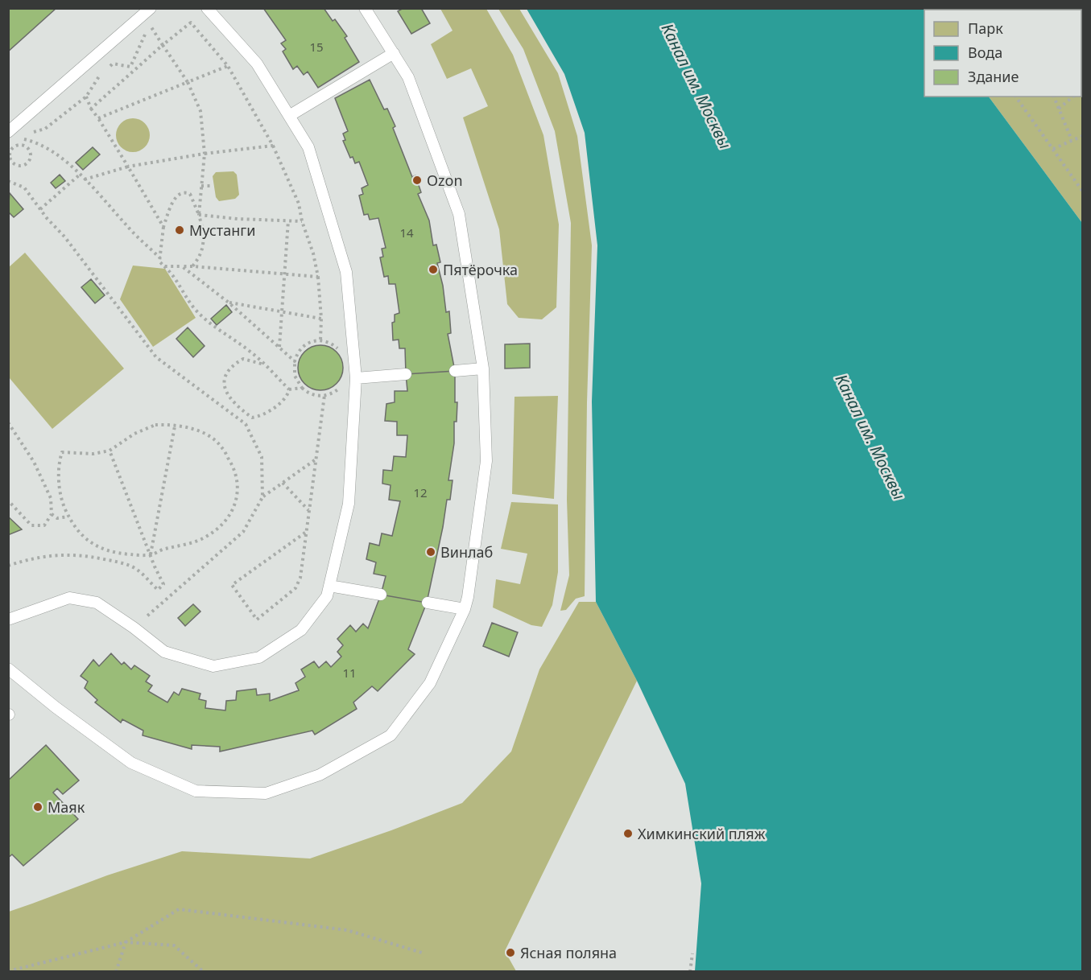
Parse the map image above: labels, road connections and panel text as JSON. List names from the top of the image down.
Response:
{
  "water": ["Канал им. Москвы"],
  "places": [
    "Ozon",
    "Мустанги",
    "Пятёрочка",
    "Винлаб",
    "Маяк",
    "Химкинский пляж",
    "Ясная поляна"
  ],
  "house_numbers": [
    "15",
    "14",
    "12",
    "11"
  ],
  "legend": ["Парк", "Вода", "Здание"]
}
